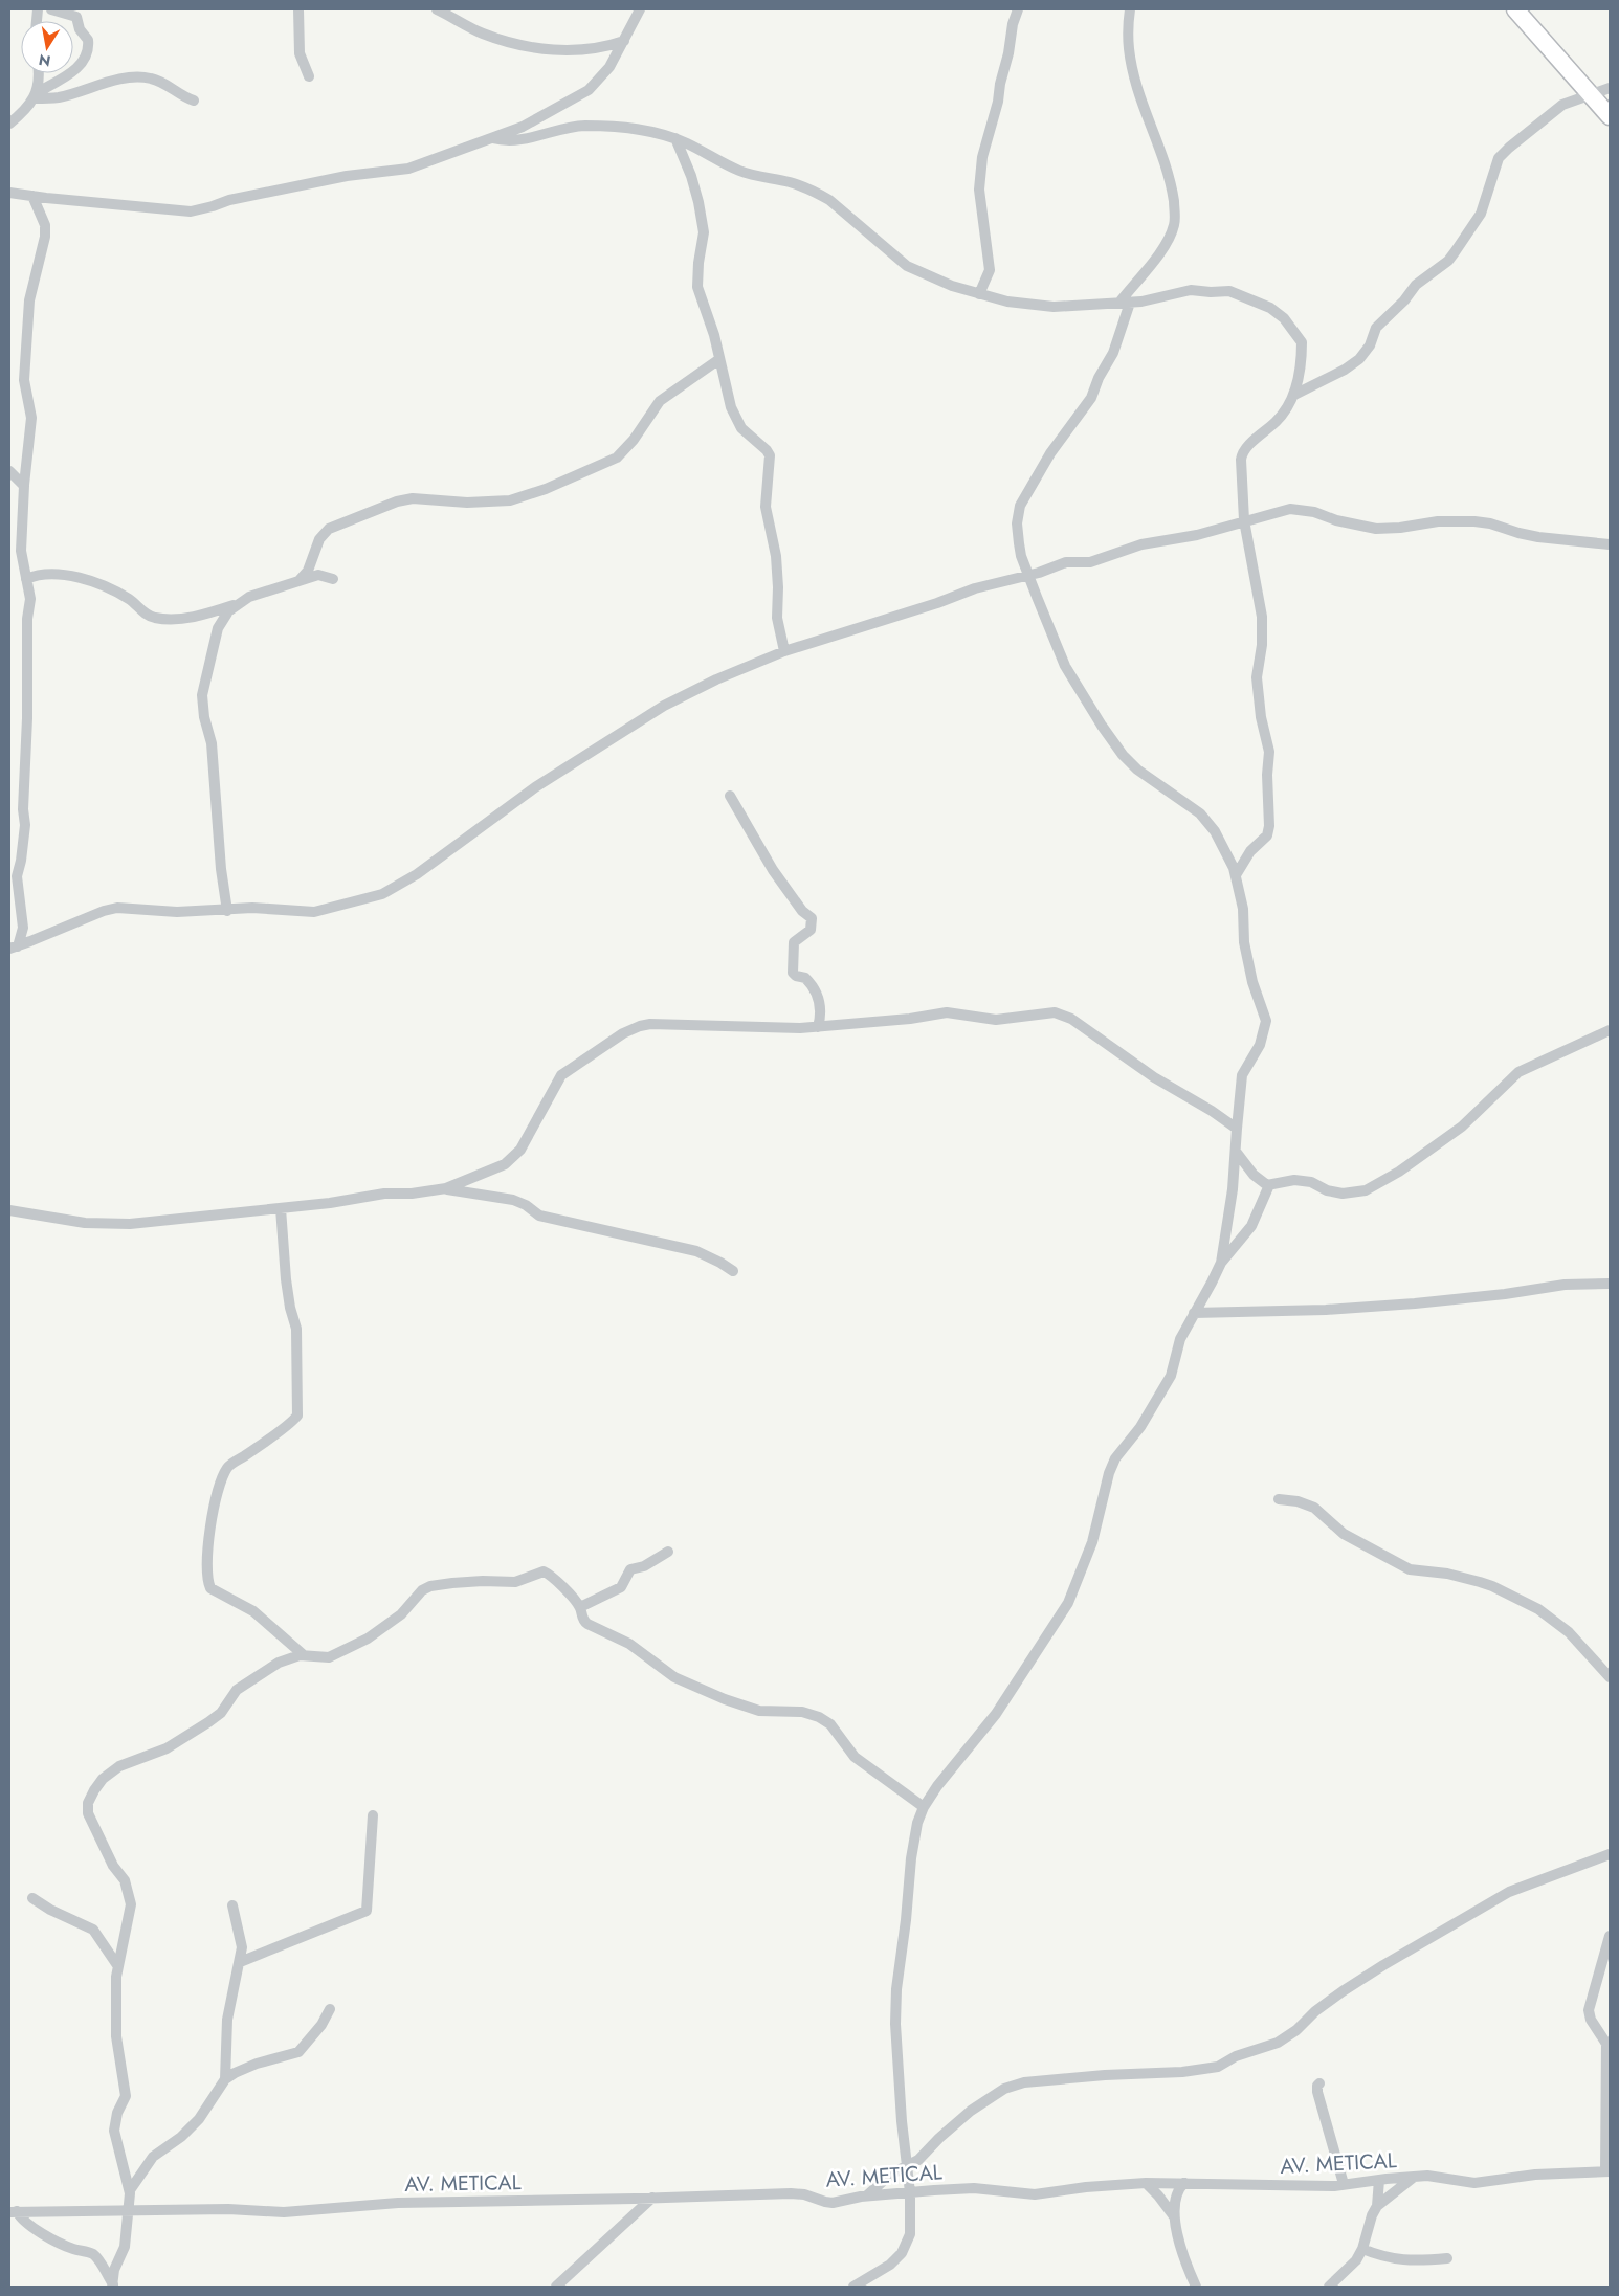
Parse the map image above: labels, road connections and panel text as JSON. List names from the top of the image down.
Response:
{
  "streets": {
    "street": ["AV. METICAL"]
  },
  "north": "bottom"
}
